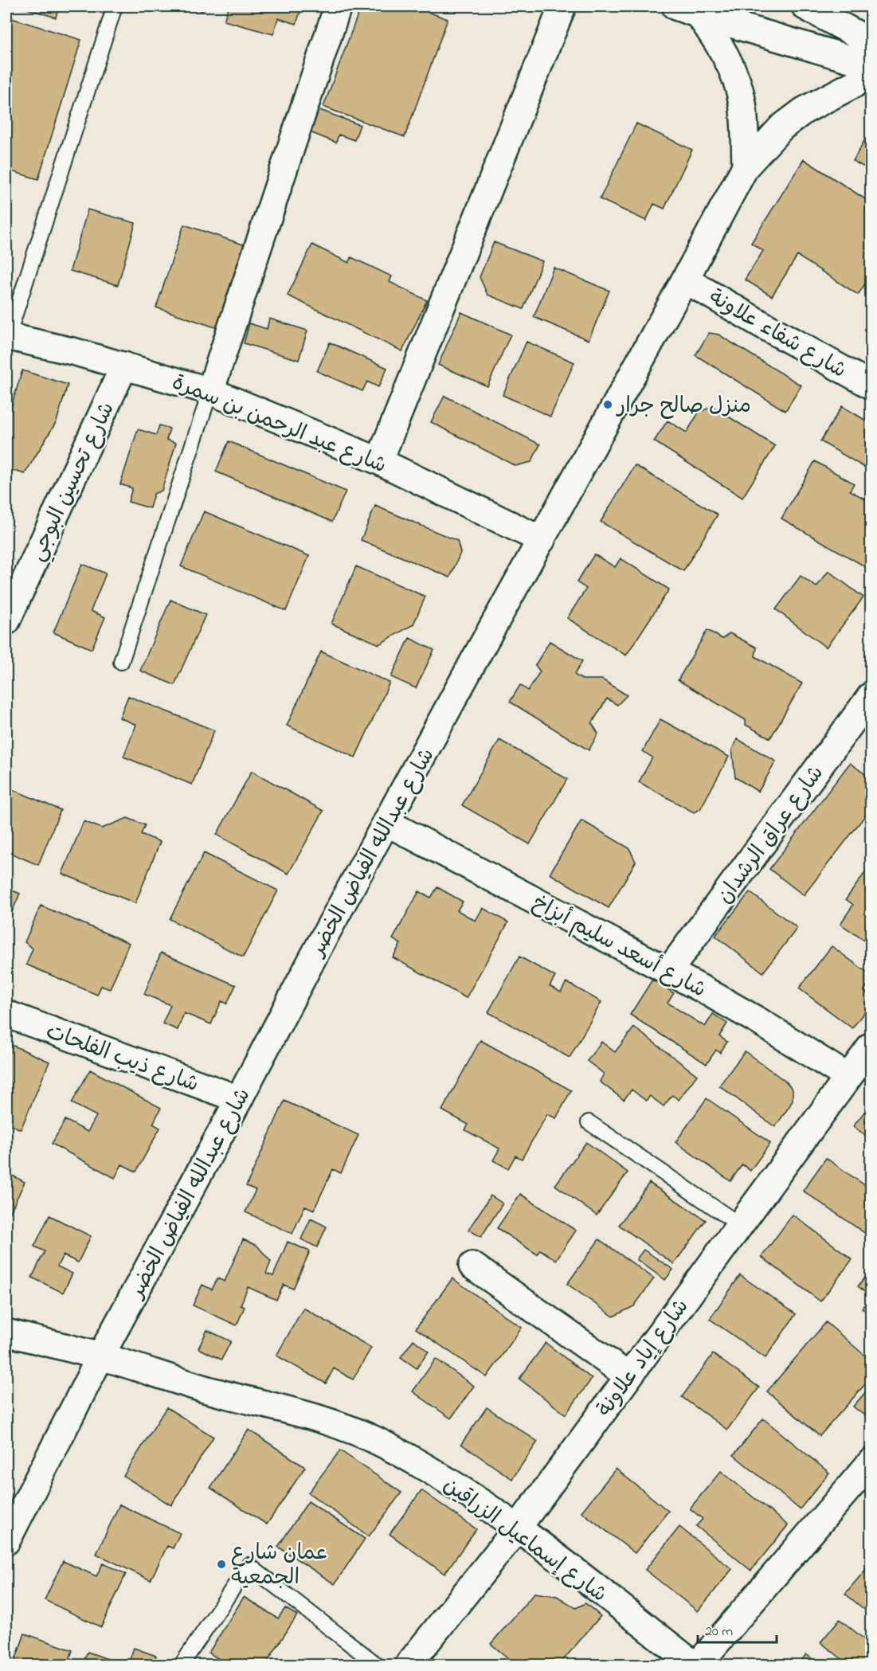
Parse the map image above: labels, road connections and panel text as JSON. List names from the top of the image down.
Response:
{
  "streets": {
    "street": [
      "شارع شفاء علاونة",
      "شارع عبد الرحمن بن سمرة",
      "شارع تحسين البوجي",
      "شارع عراق الرشدان",
      "شارع عبدالله الفياض الخضر",
      "شارع أسعد سليم أبزاخ",
      "شارع ذيب الفلحات",
      "شارع إياد علاونة",
      "شارع إسماعيل الزراقين"
    ]
  },
  "crossings": [
    ["شارع شفاء علاونة", "شارع عبدالله الفياض الخضر"],
    ["شارع عبد الرحمن بن سمرة", "شارع تحسين البوجي"],
    ["شارع عبد الرحمن بن سمرة", "شارع عبدالله الفياض الخضر"],
    ["شارع عراق الرشدان", "شارع أسعد سليم أبزاخ"],
    ["شارع عبدالله الفياض الخضر", "شارع أسعد سليم أبزاخ"],
    ["شارع عبدالله الفياض الخضر", "شارع ذيب الفلحات"],
    ["شارع عبدالله الفياض الخضر", "شارع إسماعيل الزراقين"],
    ["شارع أسعد سليم أبزاخ", "شارع إياد علاونة"],
    ["شارع إياد علاونة", "شارع إسماعيل الزراقين"]
  ],
  "places": ["منزل صالح جرار", "عمان شارع الجمعية"],
  "scale_bar": "20 m"
}
